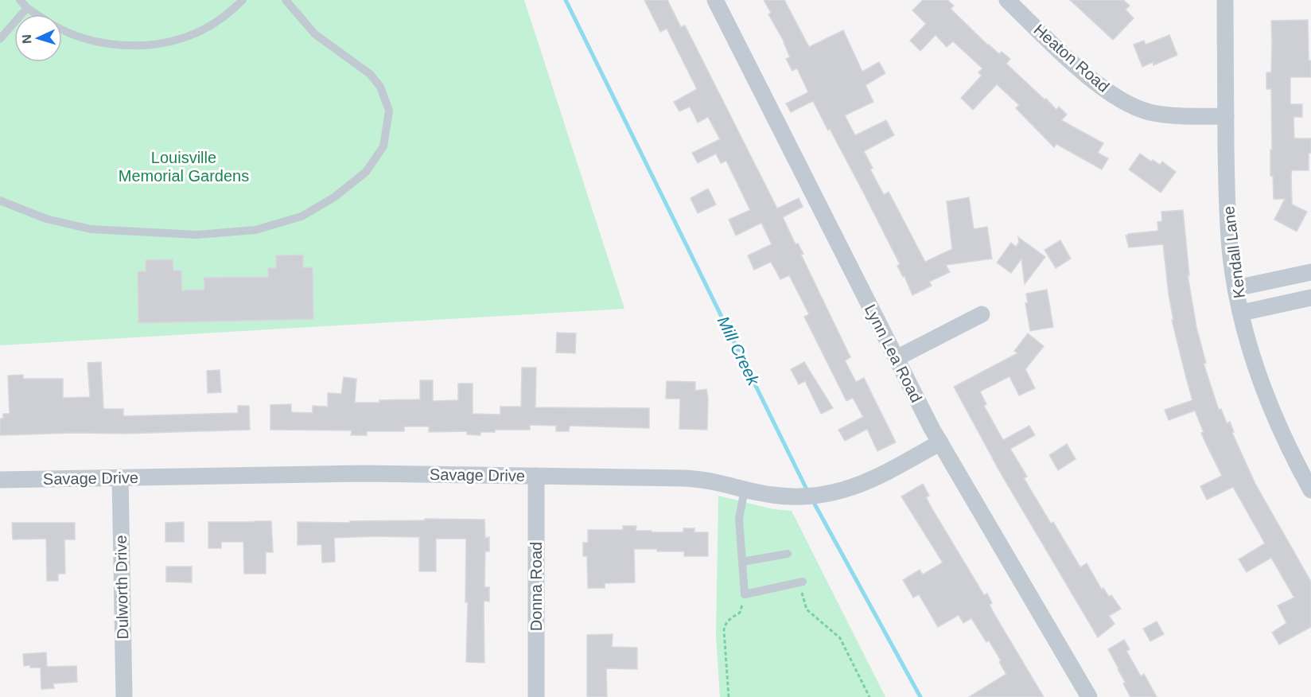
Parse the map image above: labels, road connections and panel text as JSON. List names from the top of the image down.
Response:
{
  "streets": {
    "street": [
      "Heaton Road",
      "Kendall Lane",
      "Lynn Lea Road",
      "Savage Drive",
      "Donna Road",
      "Dulworth Drive"
    ]
  },
  "crossings": [
    ["Heaton Road", "Kendall Lane"],
    ["Lynn Lea Road", "Savage Drive"],
    ["Savage Drive", "Donna Road"],
    ["Savage Drive", "Dulworth Drive"]
  ],
  "water": ["Mill Creek"],
  "parks": ["Louisville Memorial Gardens"],
  "north": "left"
}
